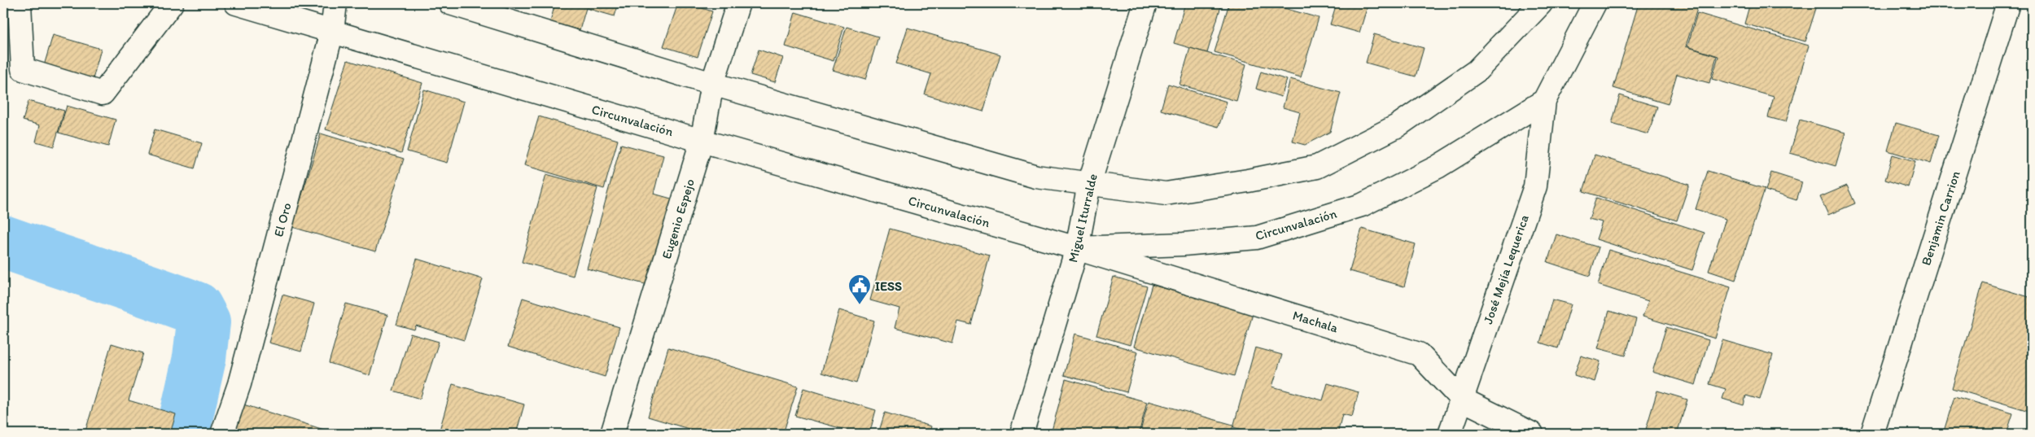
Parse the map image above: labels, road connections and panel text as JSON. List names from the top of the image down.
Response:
{
  "streets": {
    "main road": [
      "Circunvalación",
      "Miguel Iturralde",
      "Benjamin Carrion",
      "Eugenio Espejo",
      "El Oro",
      "José Mejía Lequerica",
      "Machala"
    ]
  },
  "crossings": [
    ["Circunvalación", "Miguel Iturralde"],
    ["Circunvalación", "Eugenio Espejo"],
    ["Circunvalación", "El Oro"],
    ["Circunvalación", "José Mejía Lequerica"],
    ["Circunvalación", "Machala"],
    ["Miguel Iturralde", "Machala"],
    ["José Mejía Lequerica", "Machala"]
  ],
  "places": {
    "public building": ["IESS"]
  }
}
